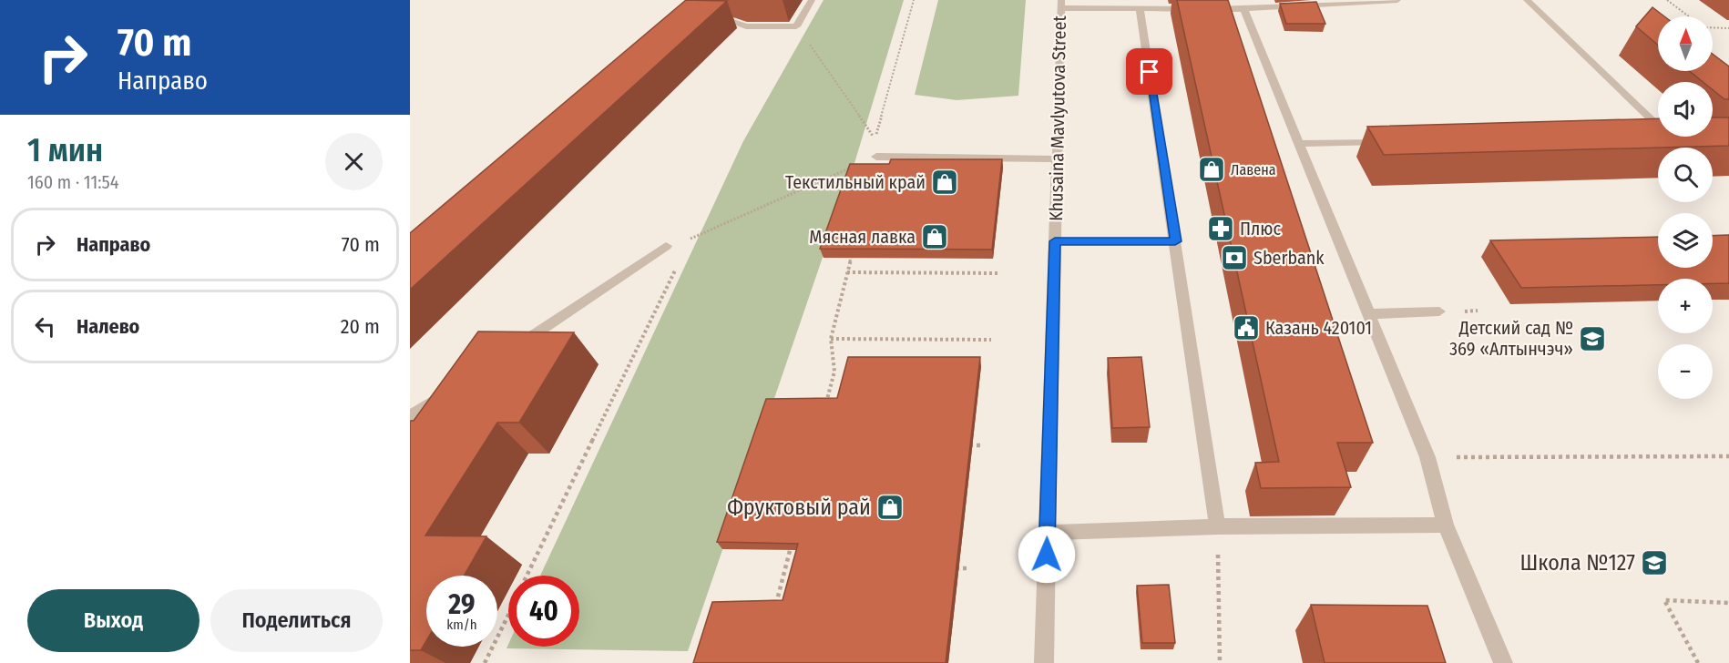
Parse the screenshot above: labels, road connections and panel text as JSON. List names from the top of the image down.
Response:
{
  "streets": {
    "street": ["Khusaina Mavlyutova Street"]
  },
  "places": {
    "shop": [
      "Лавена",
      "Текстильный край",
      "Мясная лавка",
      "Фруктовый рай"
    ],
    "pharmacy": ["Плюс"],
    "bank": ["Sberbank"],
    "public building": ["Казань 420101"],
    "school or university": ["Детский сад № 369 «Алтынчэч»", "Школа №127"]
  },
  "north": "top",
  "page": {
    "turn": ["70 m", "Направо"],
    "map_buttons": ["+", "−"],
    "heading": ["1 мин", "160 m · 11:54"],
    "list": [
      {
        "name": "Направо",
        "value": "70 m"
      },
      {
        "name": "Налево",
        "value": "20 m"
      }
    ],
    "speed": "29 km/h",
    "limit": "40",
    "buttons": ["Выход", "Поделиться"]
  }
}
